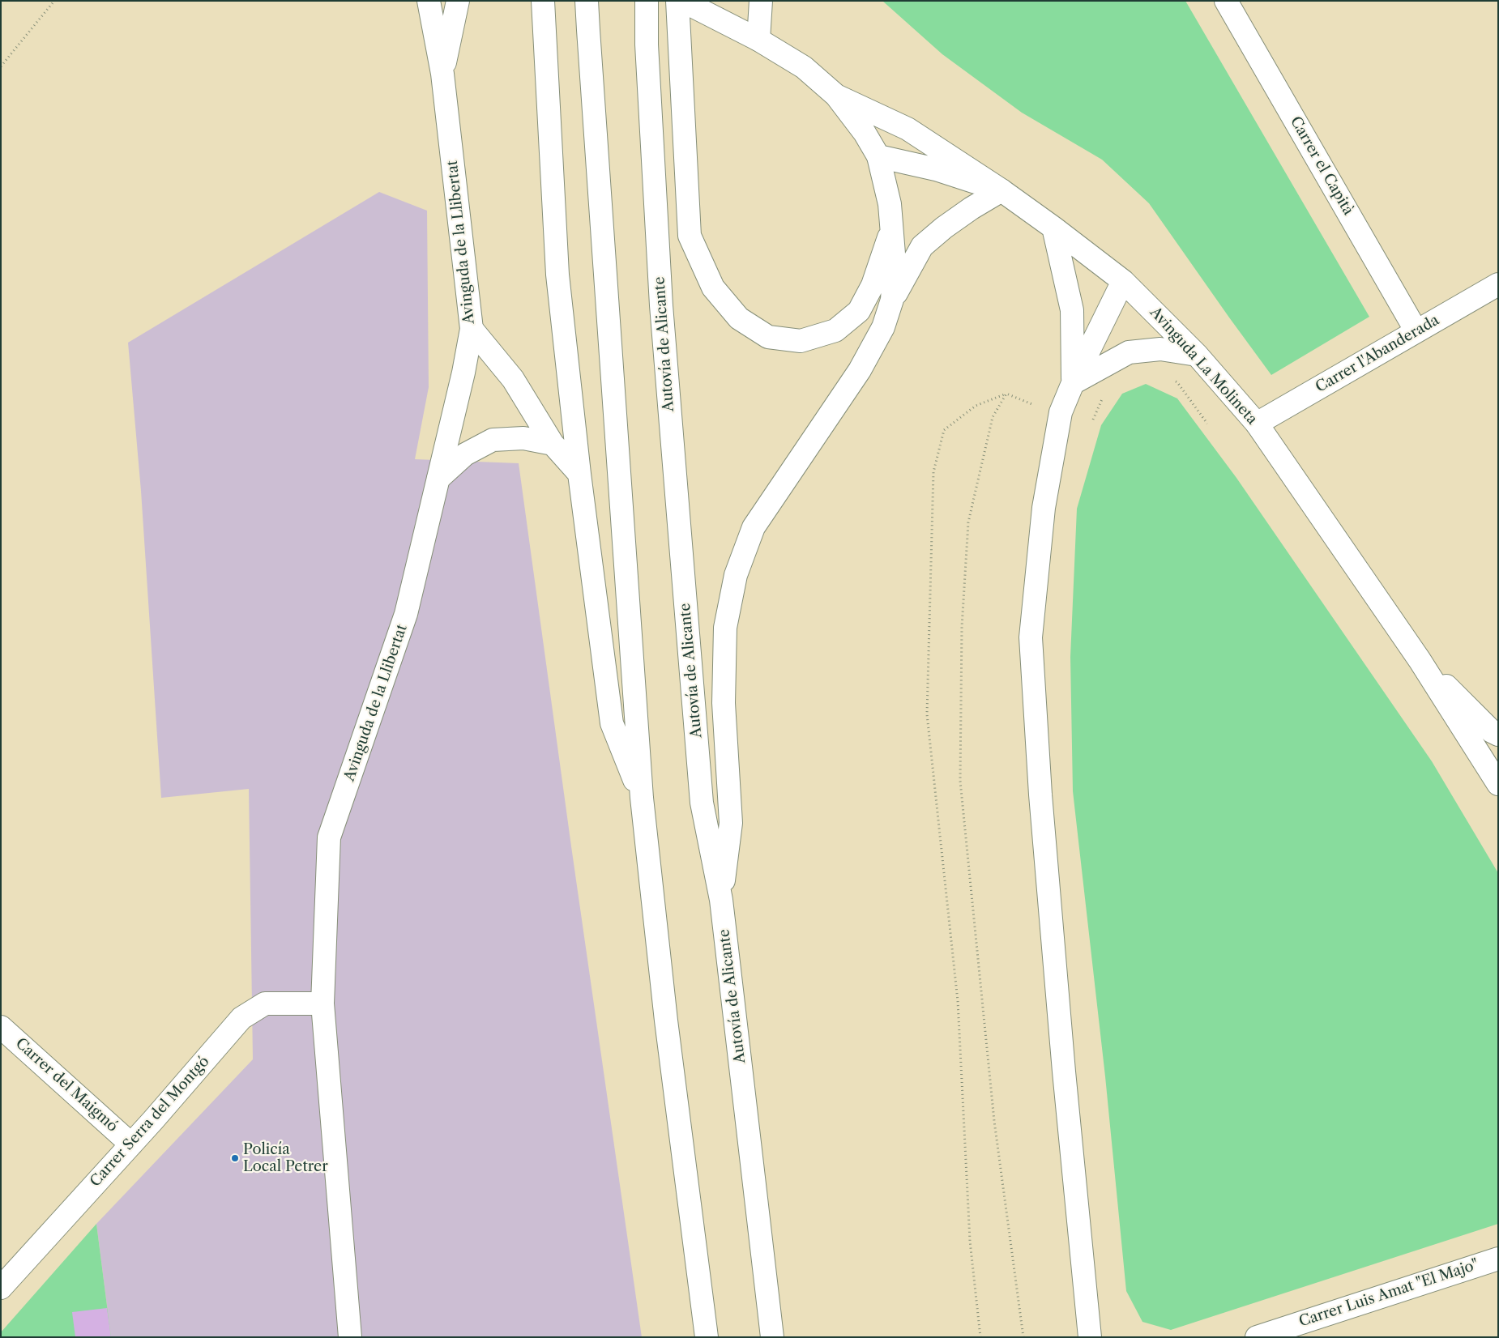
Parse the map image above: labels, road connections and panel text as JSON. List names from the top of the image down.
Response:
{
  "streets": {
    "main road": [
      "Carrer el Capità",
      "Avinguda de la Llibertat",
      "Autovía de Alicante",
      "Carrer l'Abanderada",
      "Avinguda La Molineta",
      "Carrer del Maigmó",
      "Carrer Serra del Montgó",
      "Carrer Luis Amat \"El Majo\""
    ]
  },
  "crossings": [
    ["Carrer el Capità", "Carrer l'Abanderada"],
    ["Avinguda de la Llibertat", "Carrer Serra del Montgó"],
    ["Carrer l'Abanderada", "Avinguda La Molineta"],
    ["Carrer del Maigmó", "Carrer Serra del Montgó"]
  ],
  "places": ["Policía Local Petrer"]
}
